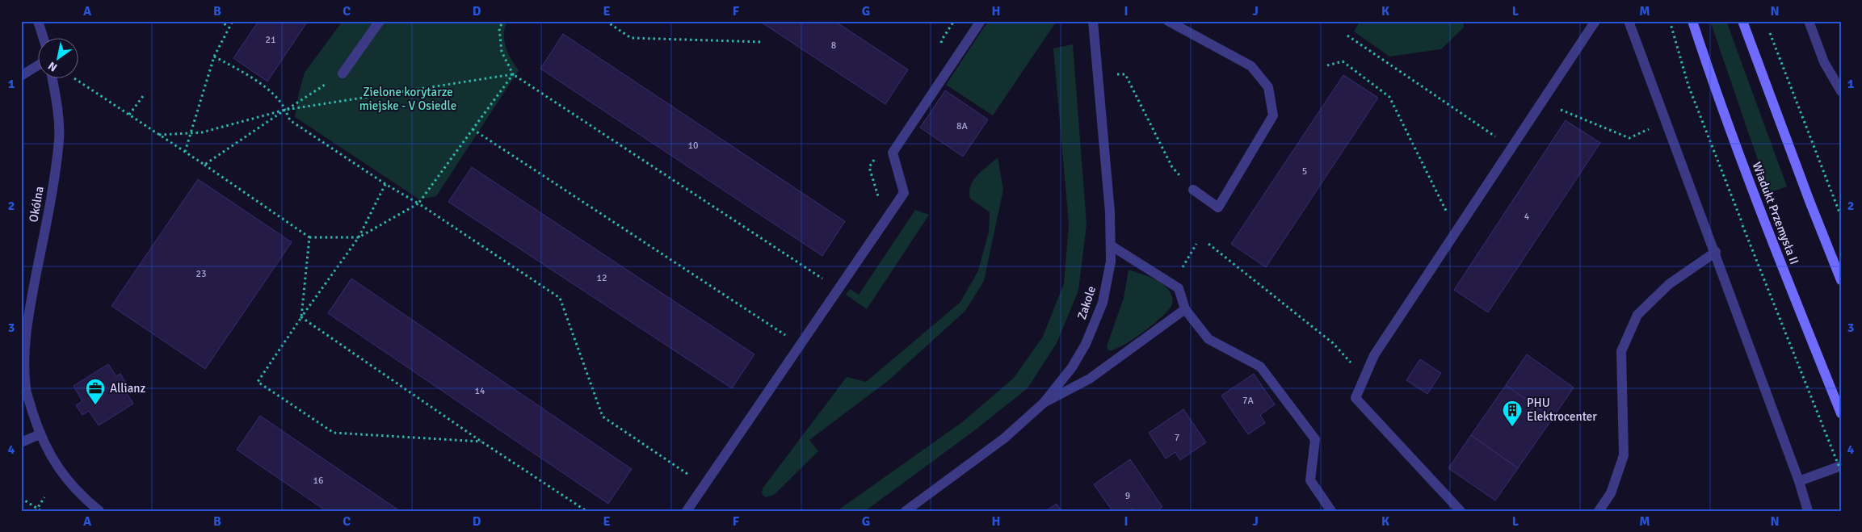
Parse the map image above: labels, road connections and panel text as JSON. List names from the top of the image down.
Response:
{
  "streets": {
    "main road": ["Wiadukt Przemysła II"],
    "street": ["Okólna", "Zakole"]
  },
  "parks": ["Zielone korytarze miejske - V Osiedle"],
  "places": {
    "office": ["Allianz"],
    "building": ["PHU Elektrocenter"]
  },
  "house_numbers": [
    "21",
    "8",
    "8A",
    "10",
    "5",
    "4",
    "23",
    "12",
    "14",
    "7A",
    "7",
    "16",
    "9"
  ],
  "north": "bottom left",
  "grid": {
    "columns": [
      "A",
      "B",
      "C",
      "D",
      "E",
      "F",
      "G",
      "H",
      "I",
      "J",
      "K",
      "L",
      "M",
      "N"
    ],
    "rows": [
      "1",
      "2",
      "3",
      "4"
    ]
  }
}
